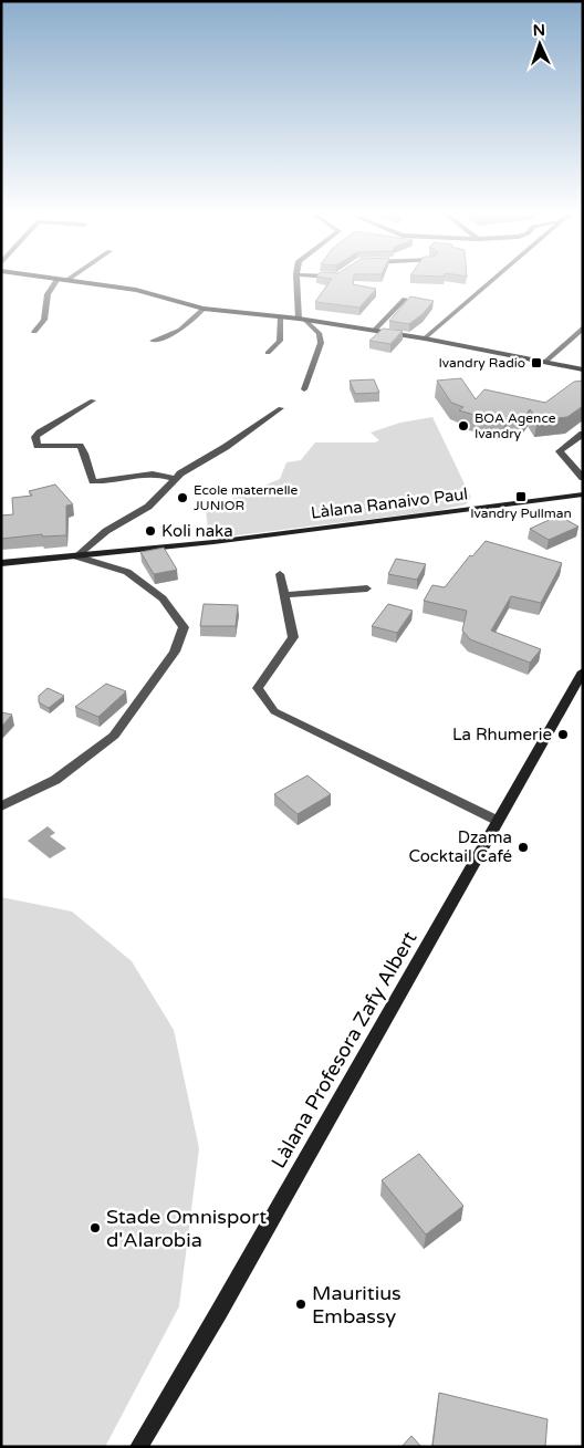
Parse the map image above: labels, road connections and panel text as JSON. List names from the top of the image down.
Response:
{
  "streets": {
    "street": ["Làlana Ranaivo Paul", "Làlana Profesora Zafy Albert"]
  },
  "places": {
    "transit": ["Ivandry Radio", "Ivandry Pullman"],
    "other": [
      "BOA Agence Ivandry",
      "Ecole maternelle JUNIOR",
      "Koli naka",
      "La Rhumerie",
      "Dzama Cocktail Café",
      "Stade Omnisport d'Alarobia",
      "Mauritius Embassy"
    ]
  },
  "north": "top"
}
